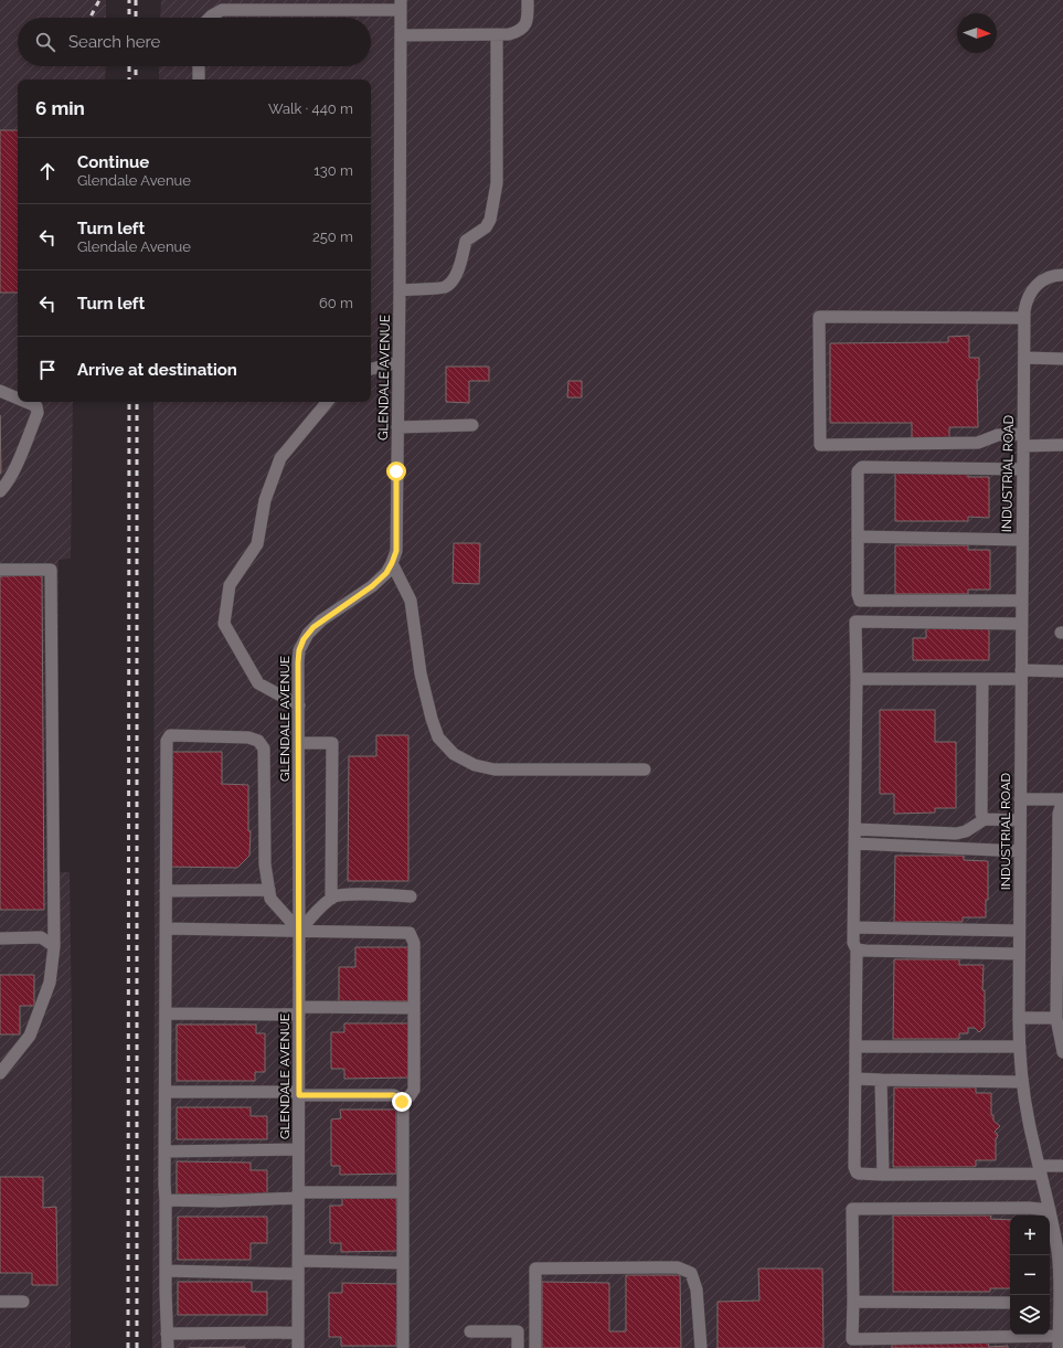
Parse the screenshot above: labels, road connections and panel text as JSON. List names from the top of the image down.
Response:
{
  "streets": {
    "street": ["GLENDALE AVENUE", "INDUSTRIAL ROAD"]
  },
  "north": "right",
  "page": {
    "search": "Search here",
    "heading": ["6 min", "Walk · 440 m"],
    "list": [
      ["Continue", "Glendale Avenue", "130 m"],
      ["Turn left", "Glendale Avenue", "250 m"],
      ["Turn left", "60 m"],
      "Arrive at destination"
    ],
    "map_buttons": ["+", "−"]
  }
}
